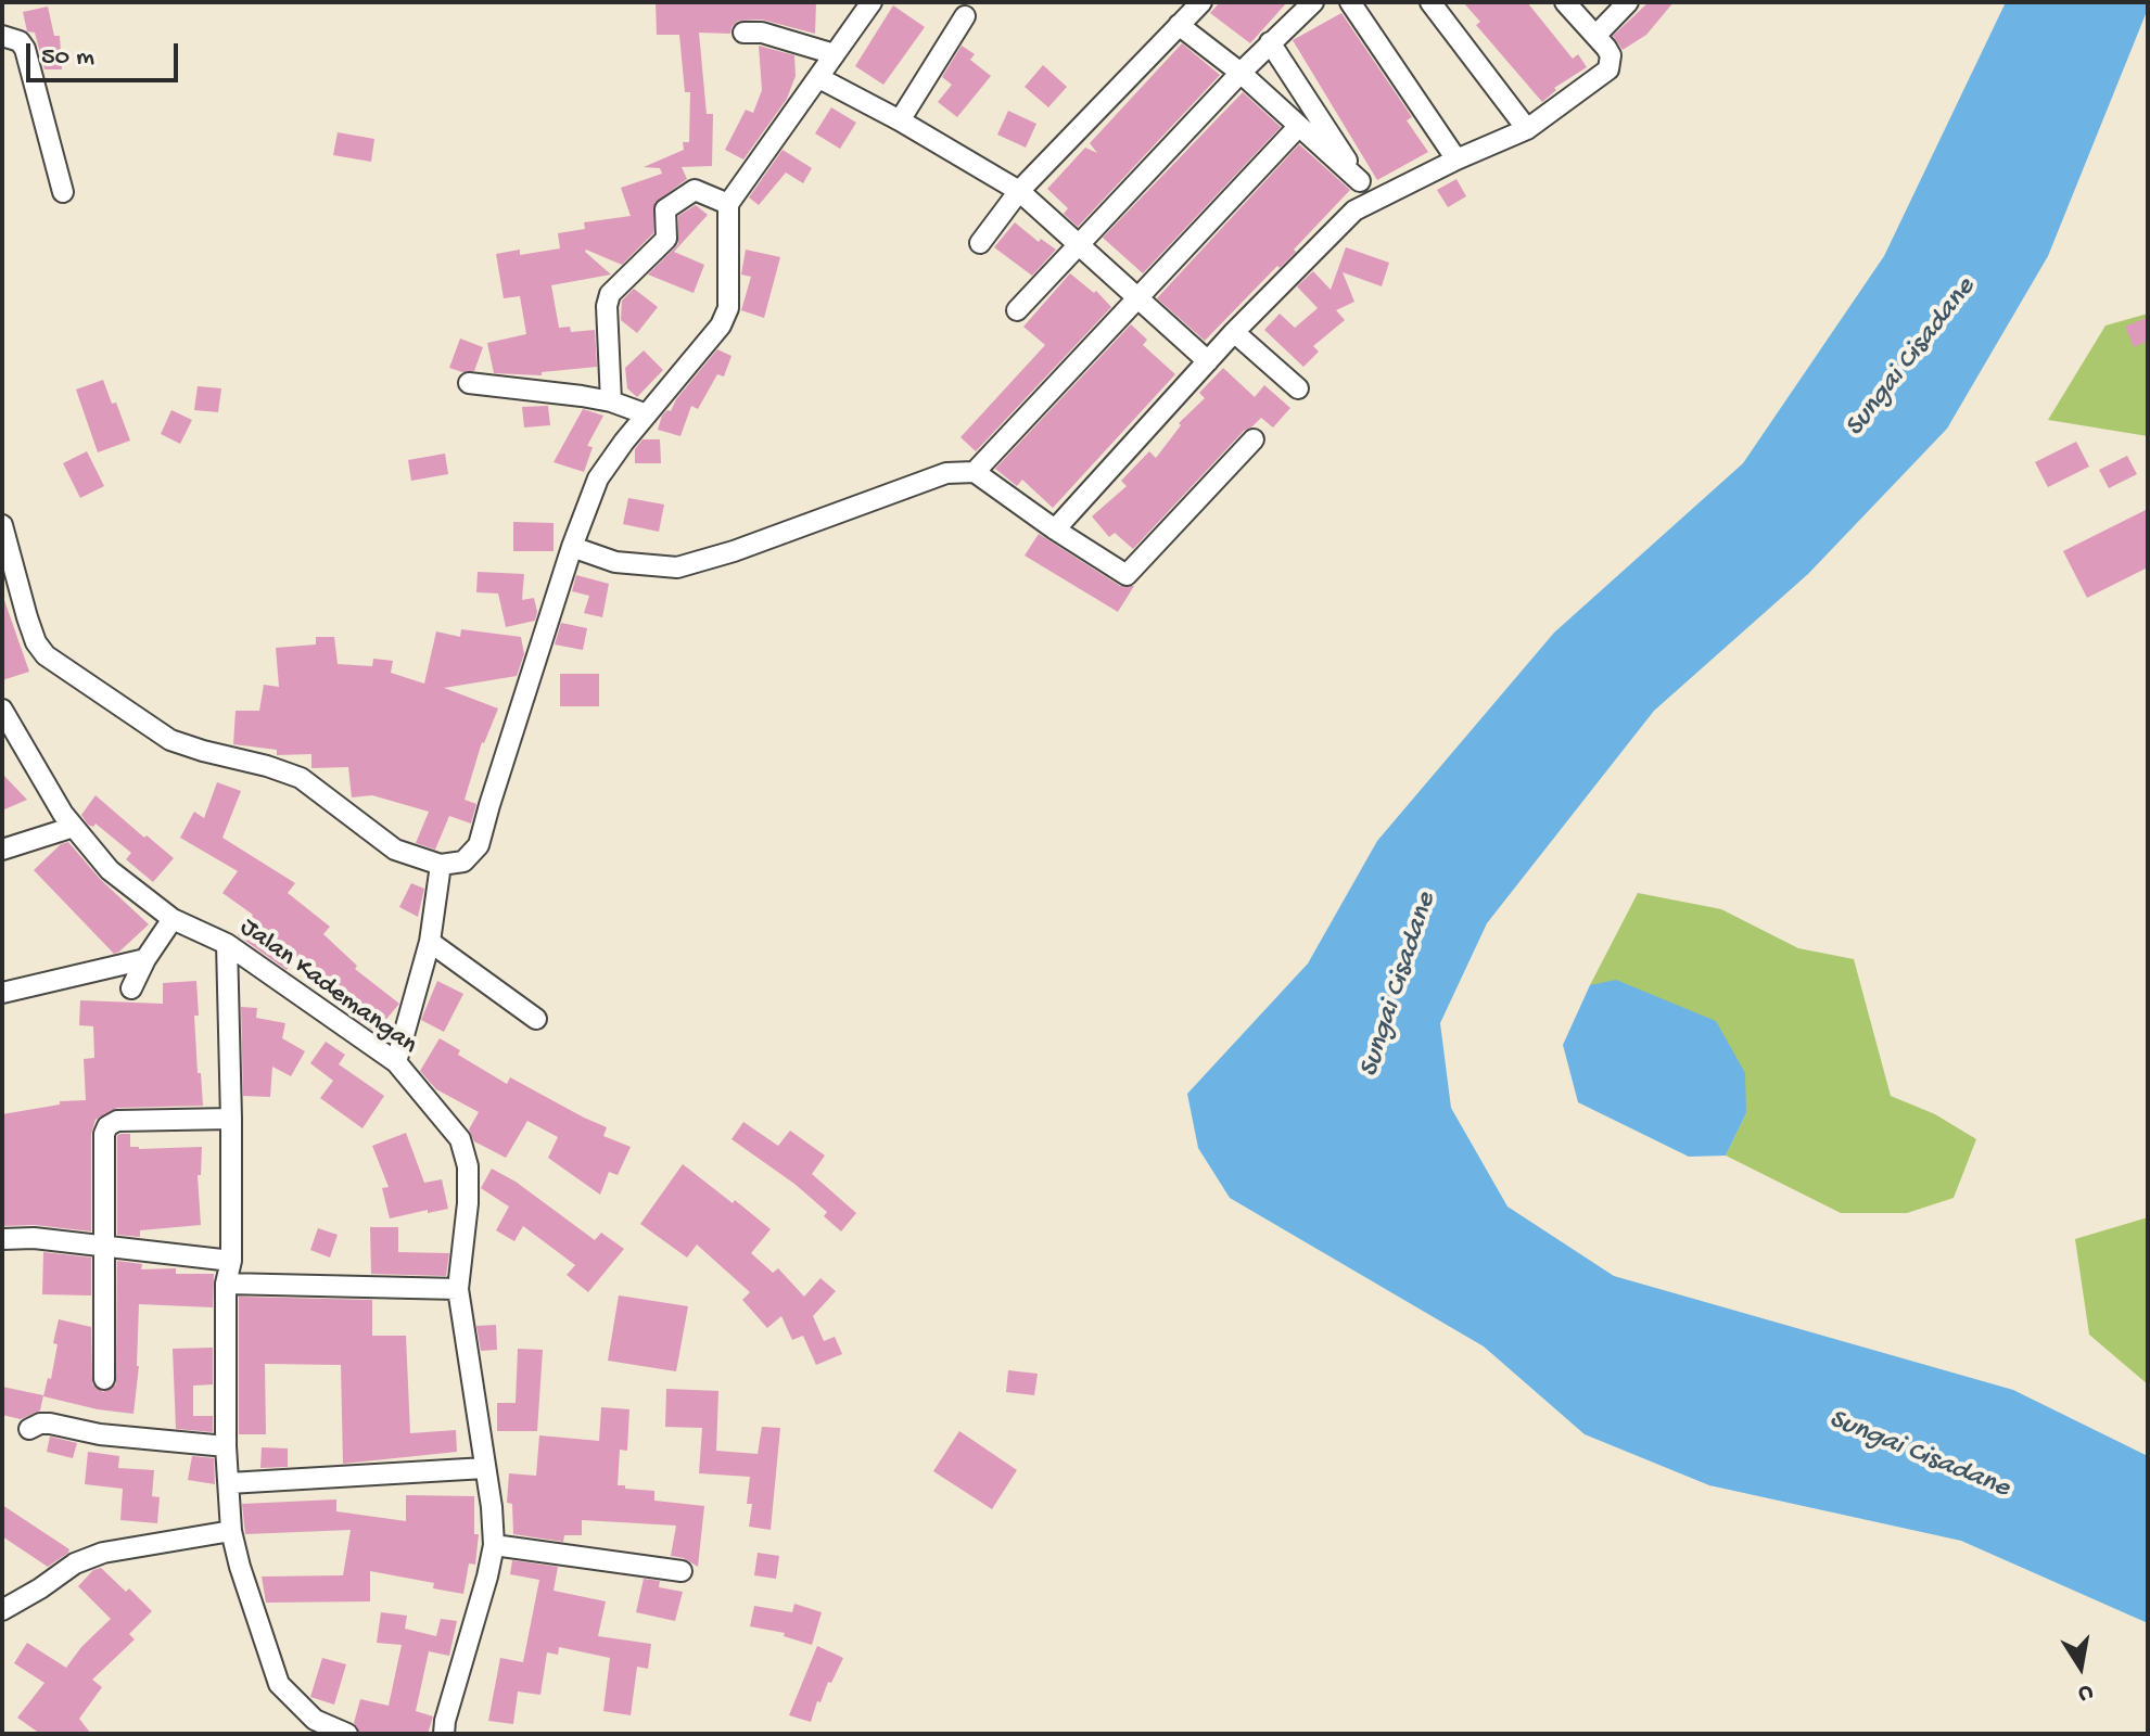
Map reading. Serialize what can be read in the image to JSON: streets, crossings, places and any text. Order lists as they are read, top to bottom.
{
  "streets": {
    "street": ["Jalan Kademangan"]
  },
  "water": ["Sungai Cisadane"],
  "scale_bar": "50 m",
  "north": "bottom"
}
